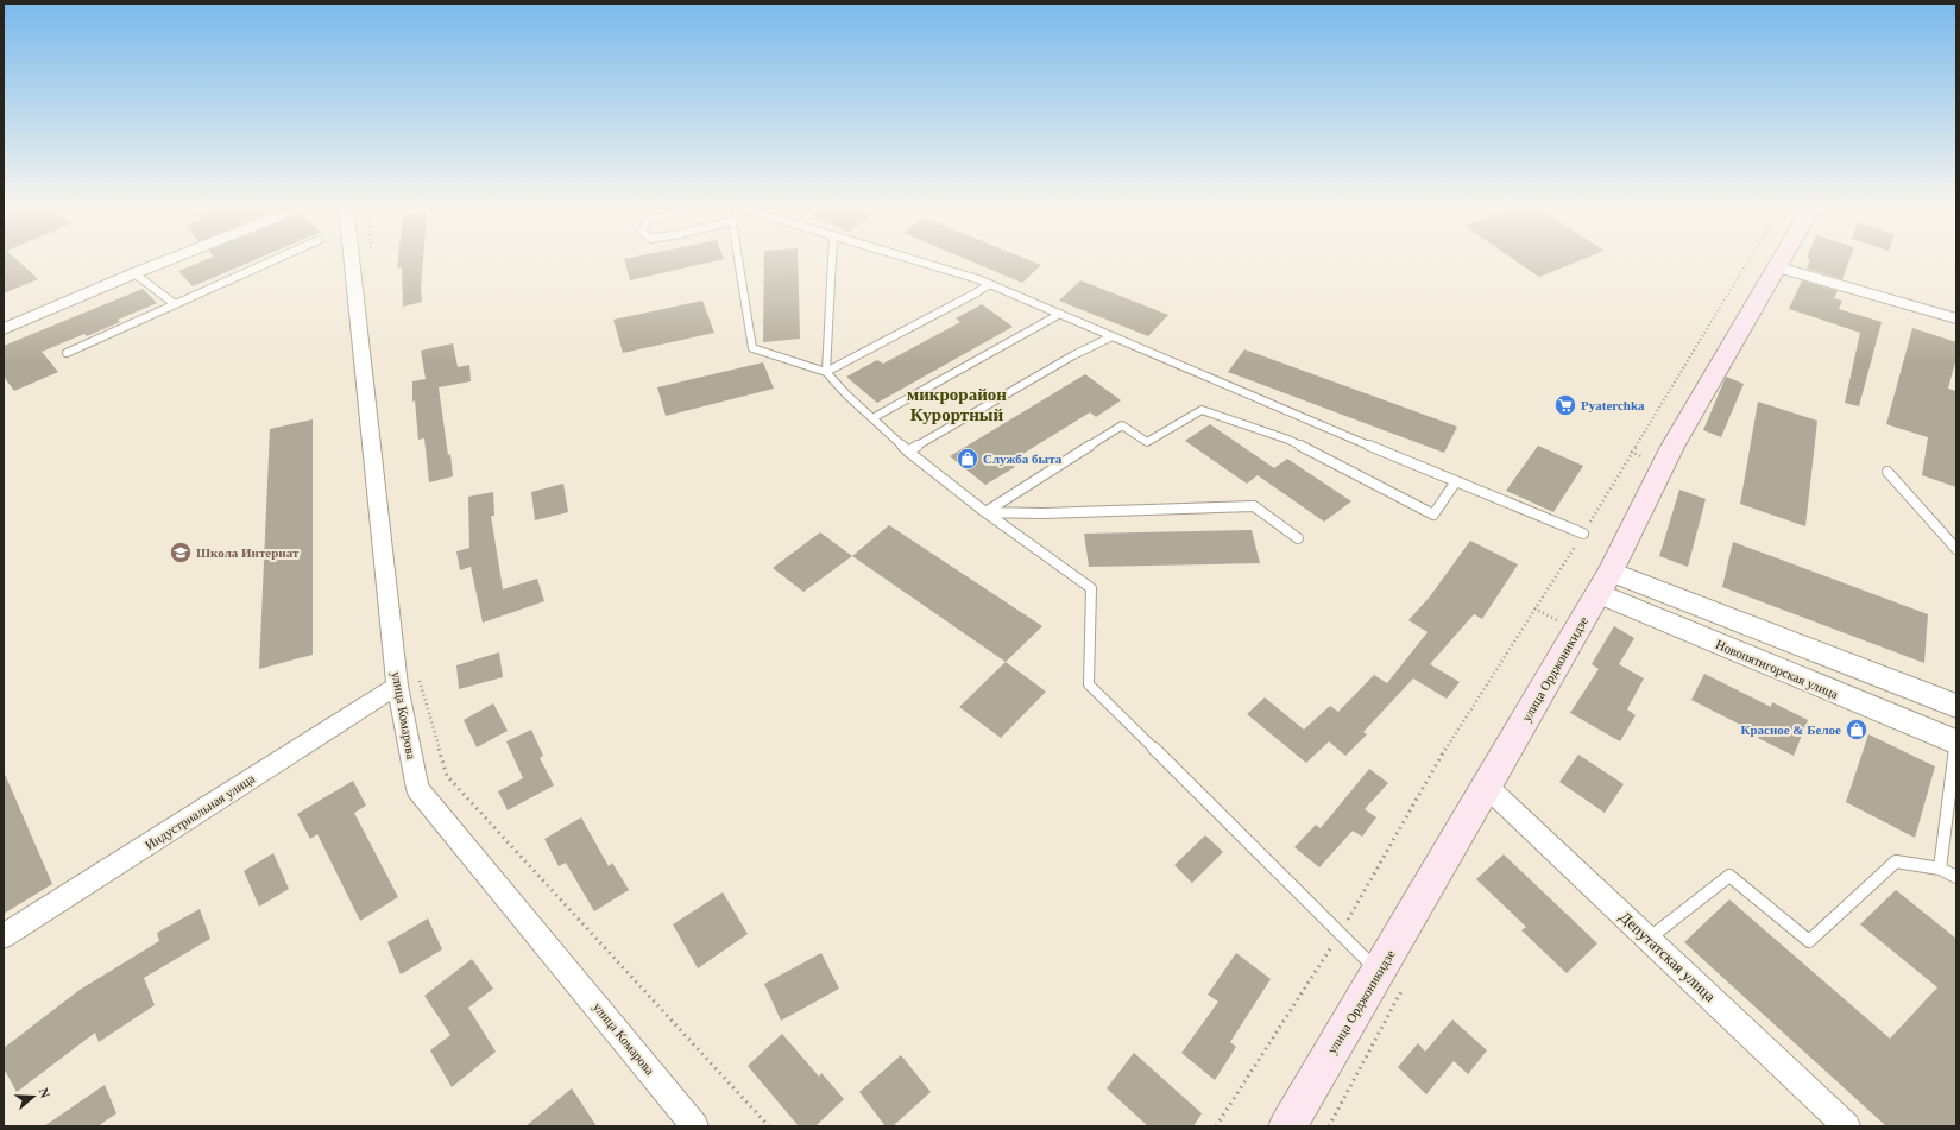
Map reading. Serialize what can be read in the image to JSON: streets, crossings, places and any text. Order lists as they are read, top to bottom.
{
  "streets": {
    "main road": ["улица Орджоникидзе"],
    "street": [
      "Новопятигорская улица",
      "улица Комарова",
      "Индустриальная улица",
      "Депутатская улица"
    ]
  },
  "crossings": [
    ["улица Орджоникидзе", "Новопятигорская улица"],
    ["улица Орджоникидзе", "Депутатская улица"],
    ["улица Комарова", "Индустриальная улица"]
  ],
  "districts": ["микрорайон Курортный"],
  "places": {
    "supermarket": ["Pyaterchka"],
    "shop": ["Служба быта", "Красное & Белое"],
    "school or university": ["Школа Интернат"]
  },
  "north": "right"
}
